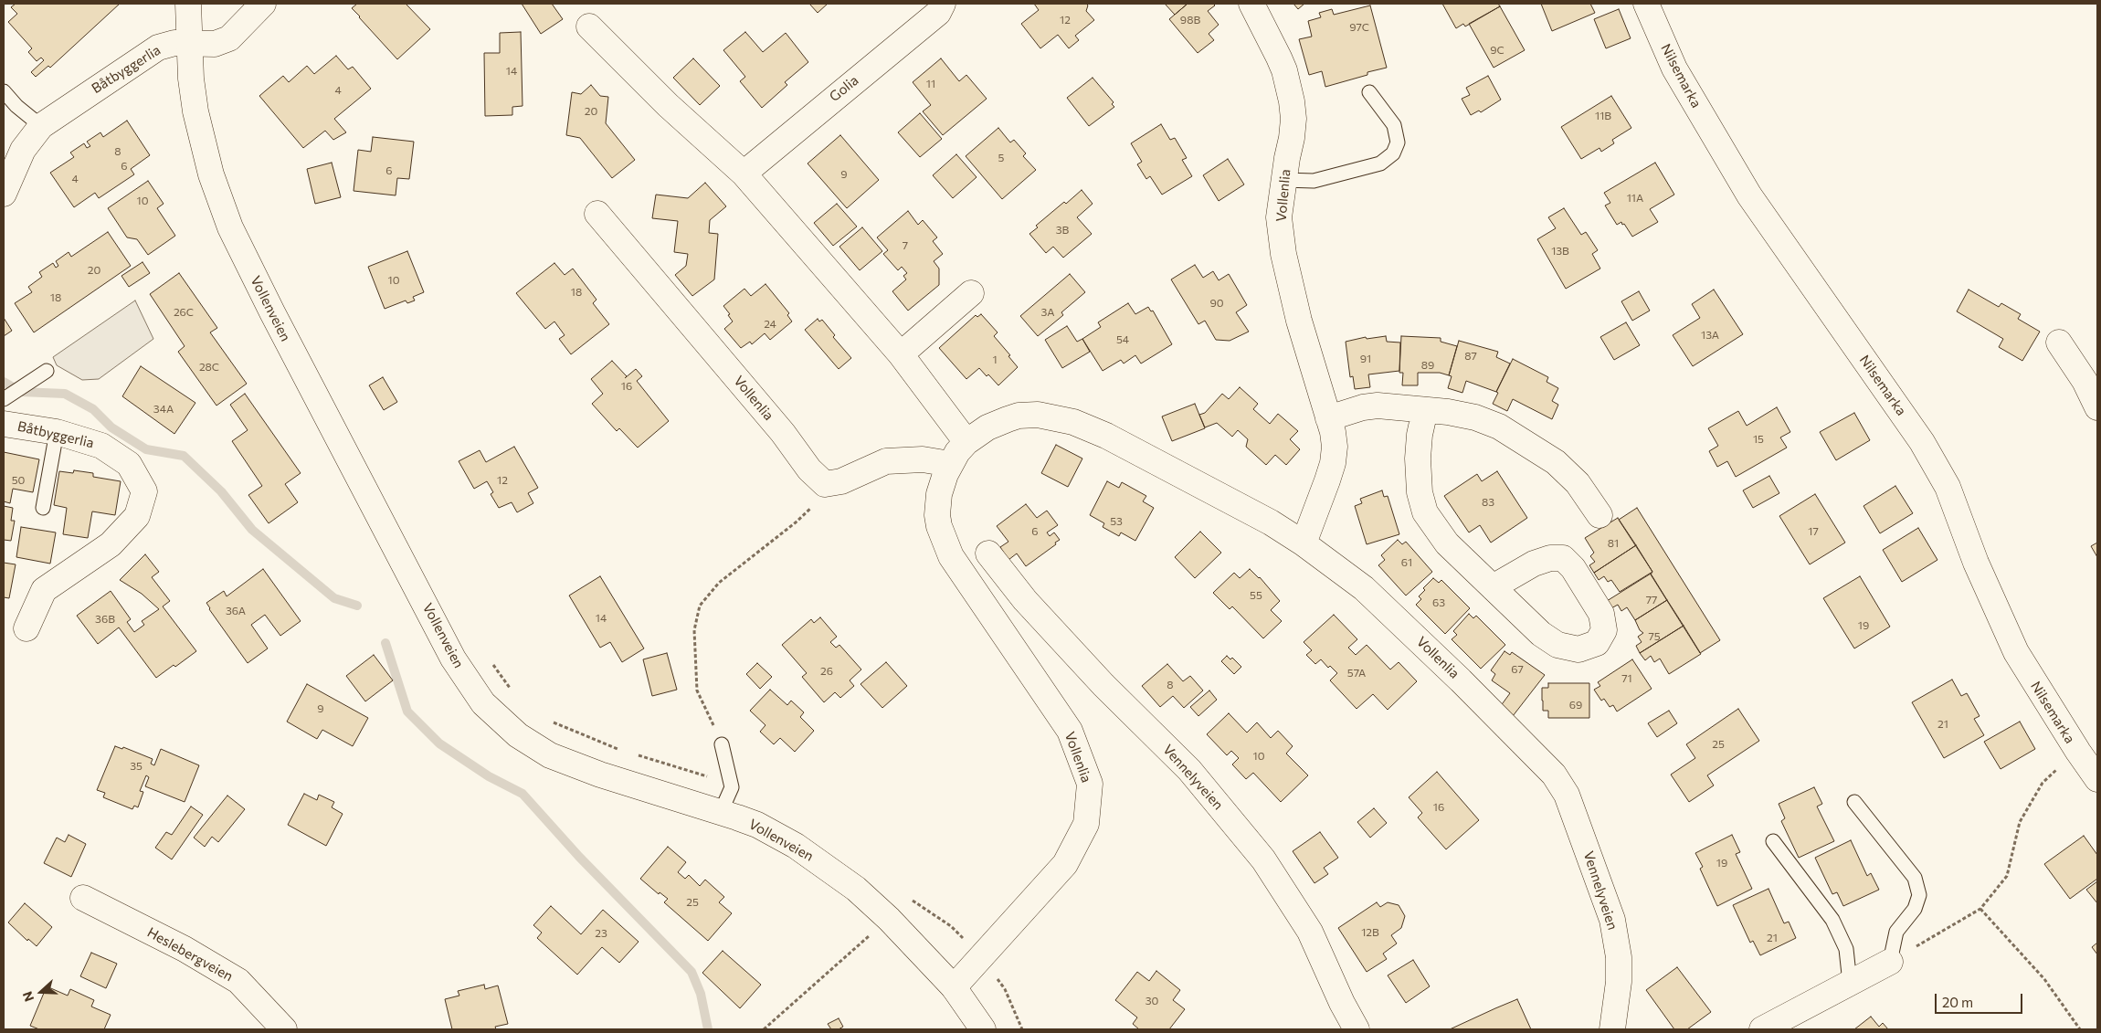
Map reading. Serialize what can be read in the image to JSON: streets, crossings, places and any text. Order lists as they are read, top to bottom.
{
  "streets": {
    "street": [
      "Båtbyggerlia",
      "Nilsemarka",
      "Golia",
      "Vollenlia",
      "Vollenveien",
      "Vennelyveien",
      "Heslebergveien"
    ]
  },
  "crossings": [
    ["Båtbyggerlia", "Vollenveien"],
    ["Vollenlia", "Vollenveien"],
    ["Vollenlia", "Vennelyveien"]
  ],
  "house_numbers": [
    "12",
    "98B",
    "97C",
    "9C",
    "14",
    "11",
    "4",
    "20",
    "11B",
    "8",
    "5",
    "6",
    "6",
    "9",
    "4",
    "11A",
    "10",
    "3B",
    "7",
    "13B",
    "20",
    "10",
    "18",
    "18",
    "90",
    "26C",
    "3A",
    "24",
    "13A",
    "54",
    "87",
    "91",
    "1",
    "89",
    "28C",
    "16",
    "34A",
    "15",
    "50",
    "12",
    "83",
    "53",
    "6",
    "17",
    "81",
    "61",
    "55",
    "77",
    "63",
    "36A",
    "14",
    "36B",
    "19",
    "75",
    "67",
    "26",
    "57A",
    "71",
    "8",
    "69",
    "9",
    "21",
    "25",
    "10",
    "35",
    "16",
    "19",
    "25",
    "12B",
    "23",
    "21",
    "30"
  ],
  "scale_bar": "20 m",
  "north": "left"
}
